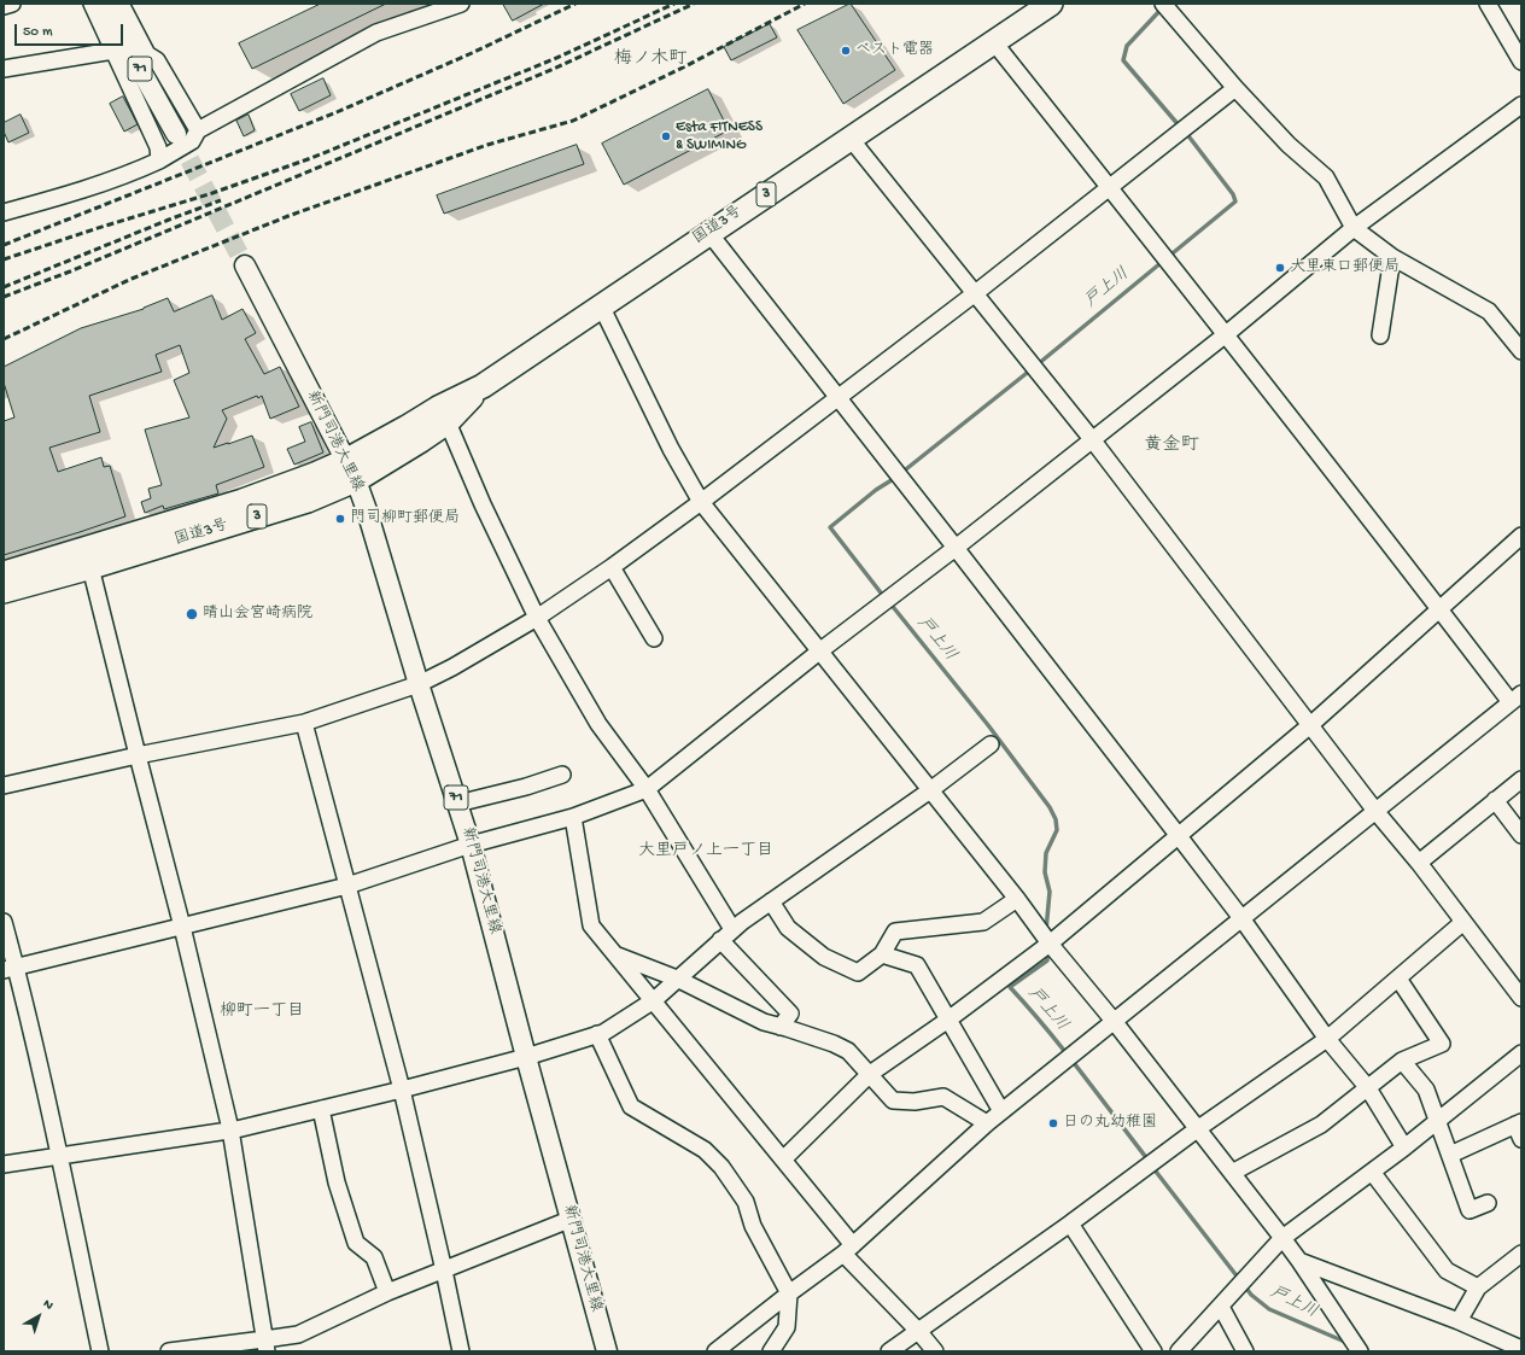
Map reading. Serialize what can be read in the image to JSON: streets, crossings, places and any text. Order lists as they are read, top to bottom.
{
  "streets": {
    "highway": ["3", "国道3号"],
    "main road": ["71", "新門司港大里線"]
  },
  "crossings": [
    ["国道3号", "新門司港大里線"]
  ],
  "districts": [
    "梅ノ木町",
    "黄金町",
    "大里戸ノ上一丁目",
    "柳町一丁目"
  ],
  "water": ["戸上川"],
  "places": [
    "ベスト電器",
    "Esta FITNESS & SWIMING",
    "大里東口郵便局",
    "門司柳町郵便局",
    "晴山会宮崎病院",
    "日の丸幼稚園"
  ],
  "scale_bar": "50 m",
  "north": "top right"
}
